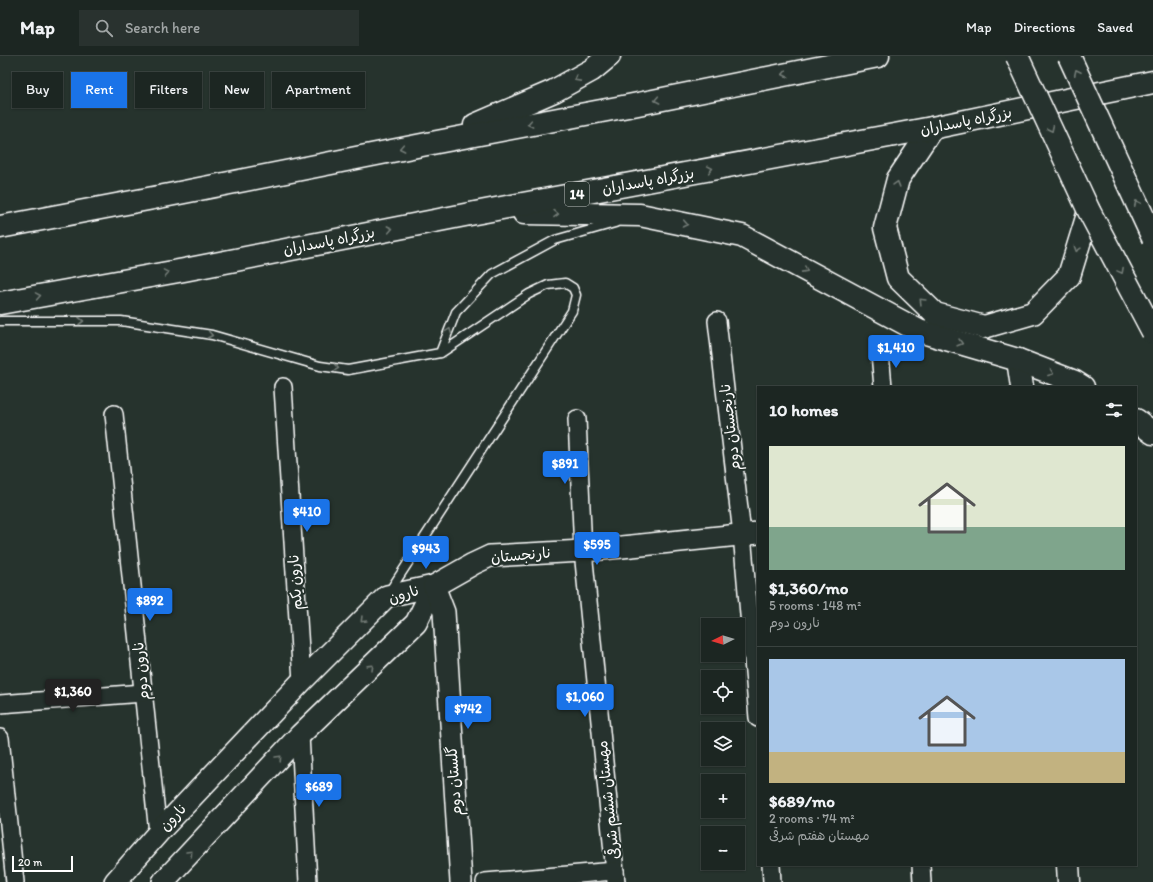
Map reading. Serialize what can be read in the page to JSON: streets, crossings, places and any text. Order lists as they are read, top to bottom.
{
  "streets": {
    "main road": ["بزرگراه پاسداران", "14"],
    "street": [
      "نارنجستان دوم",
      "نارنجستان",
      "نارون یکم",
      "نارون",
      "نارون دوم",
      "گلستان دوم",
      "مهستان ششم شرقی"
    ]
  },
  "crossings": [
    ["نارنجستان دوم", "نارنجستان"],
    ["نارنجستان", "نارون"],
    ["نارنجستان", "گلستان دوم"],
    ["نارنجستان", "مهستان ششم شرقی"],
    ["نارون یکم", "نارون"],
    ["نارون", "نارون دوم"],
    ["نارون", "گلستان دوم"]
  ],
  "scale_bar": "20 m",
  "north": "left",
  "page": {
    "header": "Map",
    "search": "Search here",
    "nav": ["Map", "Directions", "Saved"],
    "chip": [
      "Buy",
      "Rent",
      "Filters",
      "New",
      "Apartment"
    ],
    "price": [
      "$1,410",
      "$891",
      "$410",
      "$595",
      "$943",
      "$892",
      "$1,360",
      "$1,060",
      "$742",
      "$689"
    ],
    "heading": "10 homes",
    "list": [
      {
        "name": "$1,360/mo",
        "note": "5 rooms · 148 m² · نارون دوم"
      },
      {
        "name": "$689/mo",
        "note": "2 rooms · 74 m² · مهستان هفتم شرقی"
      }
    ],
    "map_buttons": ["+", "−"],
    "scale": "20 m"
  }
}
